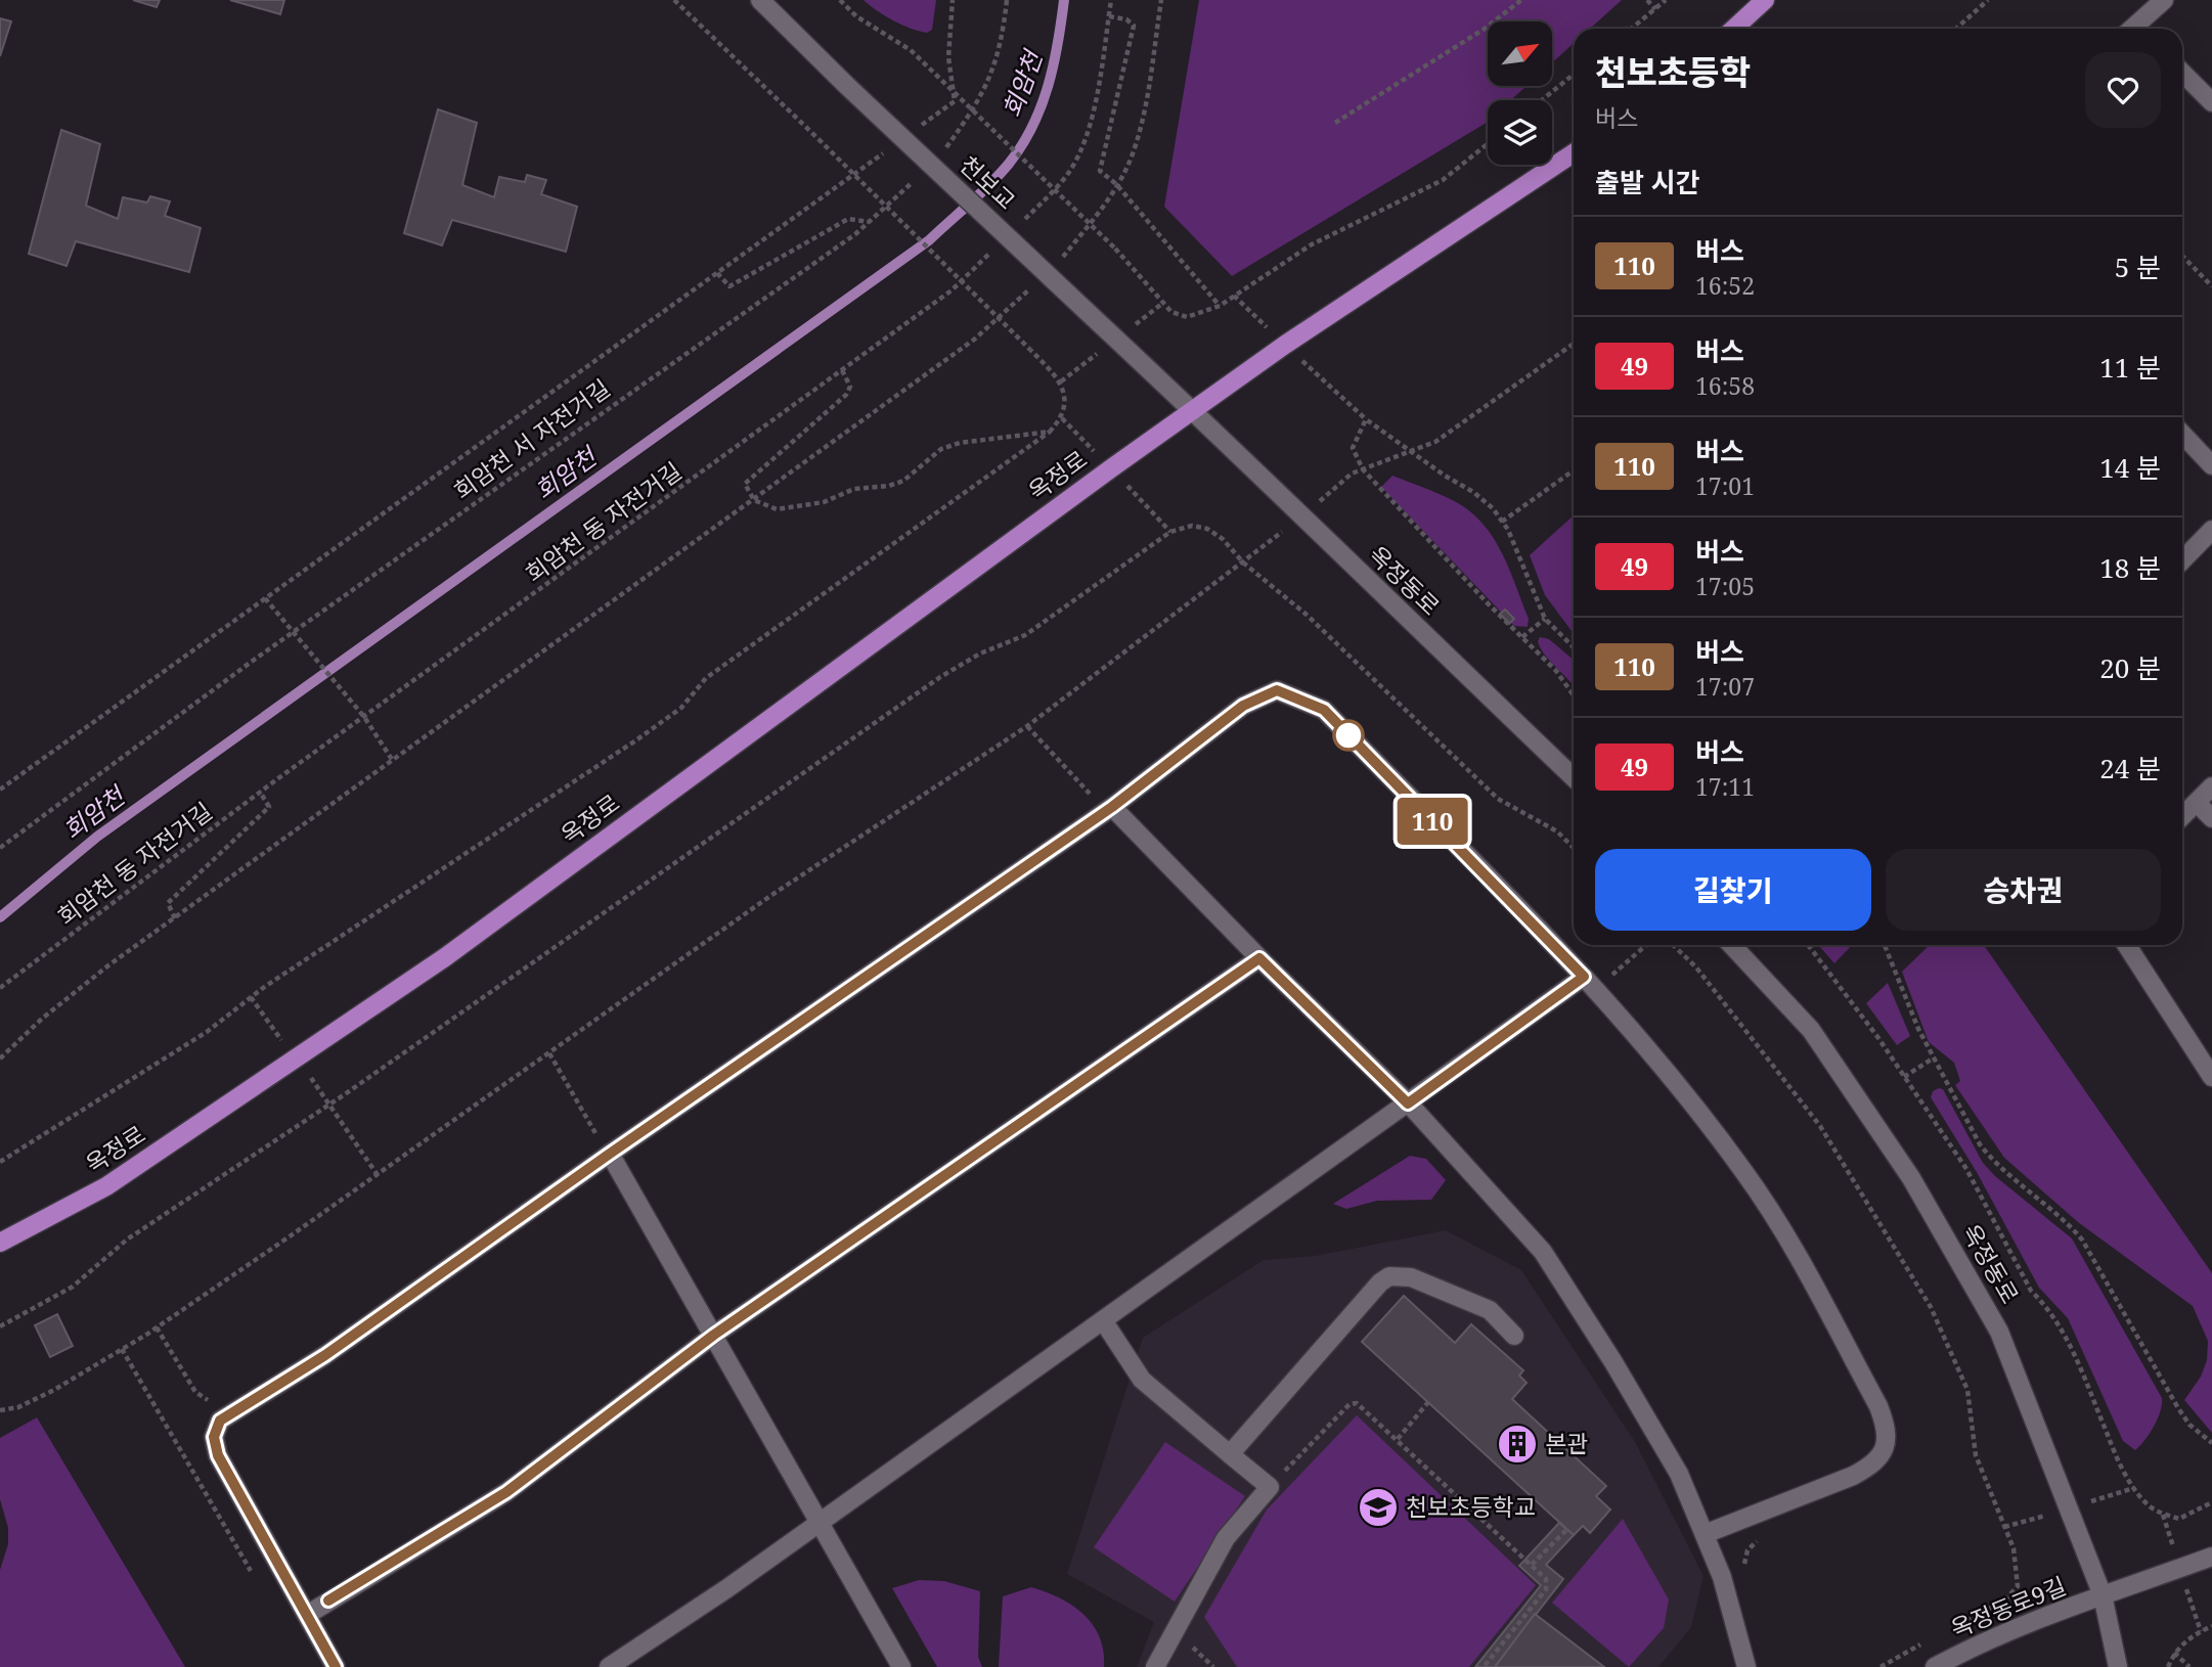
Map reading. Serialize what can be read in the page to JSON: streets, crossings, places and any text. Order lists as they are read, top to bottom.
{
  "streets": {
    "main road": ["옥정로"],
    "street": ["천보교", "옥정동로", "옥정동로9길"],
    "path": ["회암천 서 자전거길", "회암천 동 자전거길"]
  },
  "crossings": [
    ["천보교", "옥정로"],
    ["천보교", "옥정동로"],
    ["옥정로", "옥정동로"],
    ["옥정동로", "옥정동로9길"]
  ],
  "water": ["회암천"],
  "places": {
    "building": ["본관"],
    "school or university": ["천보초등학교"]
  },
  "lines": ["bus line 110"],
  "north": "top right",
  "page": {
    "on_map": "110",
    "heading": [
      ["천보초등학", "버스"],
      "출발 시간"
    ],
    "list": [
      {
        "mark": "110",
        "name": "버스",
        "note": "16:52",
        "value": "5 분"
      },
      {
        "mark": "49",
        "name": "버스",
        "note": "16:58",
        "value": "11 분"
      },
      {
        "mark": "110",
        "name": "버스",
        "note": "17:01",
        "value": "14 분"
      },
      {
        "mark": "49",
        "name": "버스",
        "note": "17:05",
        "value": "18 분"
      },
      {
        "mark": "110",
        "name": "버스",
        "note": "17:07",
        "value": "20 분"
      },
      {
        "mark": "49",
        "name": "버스",
        "note": "17:11",
        "value": "24 분"
      }
    ],
    "buttons": ["길찾기", "승차권"]
  }
}
